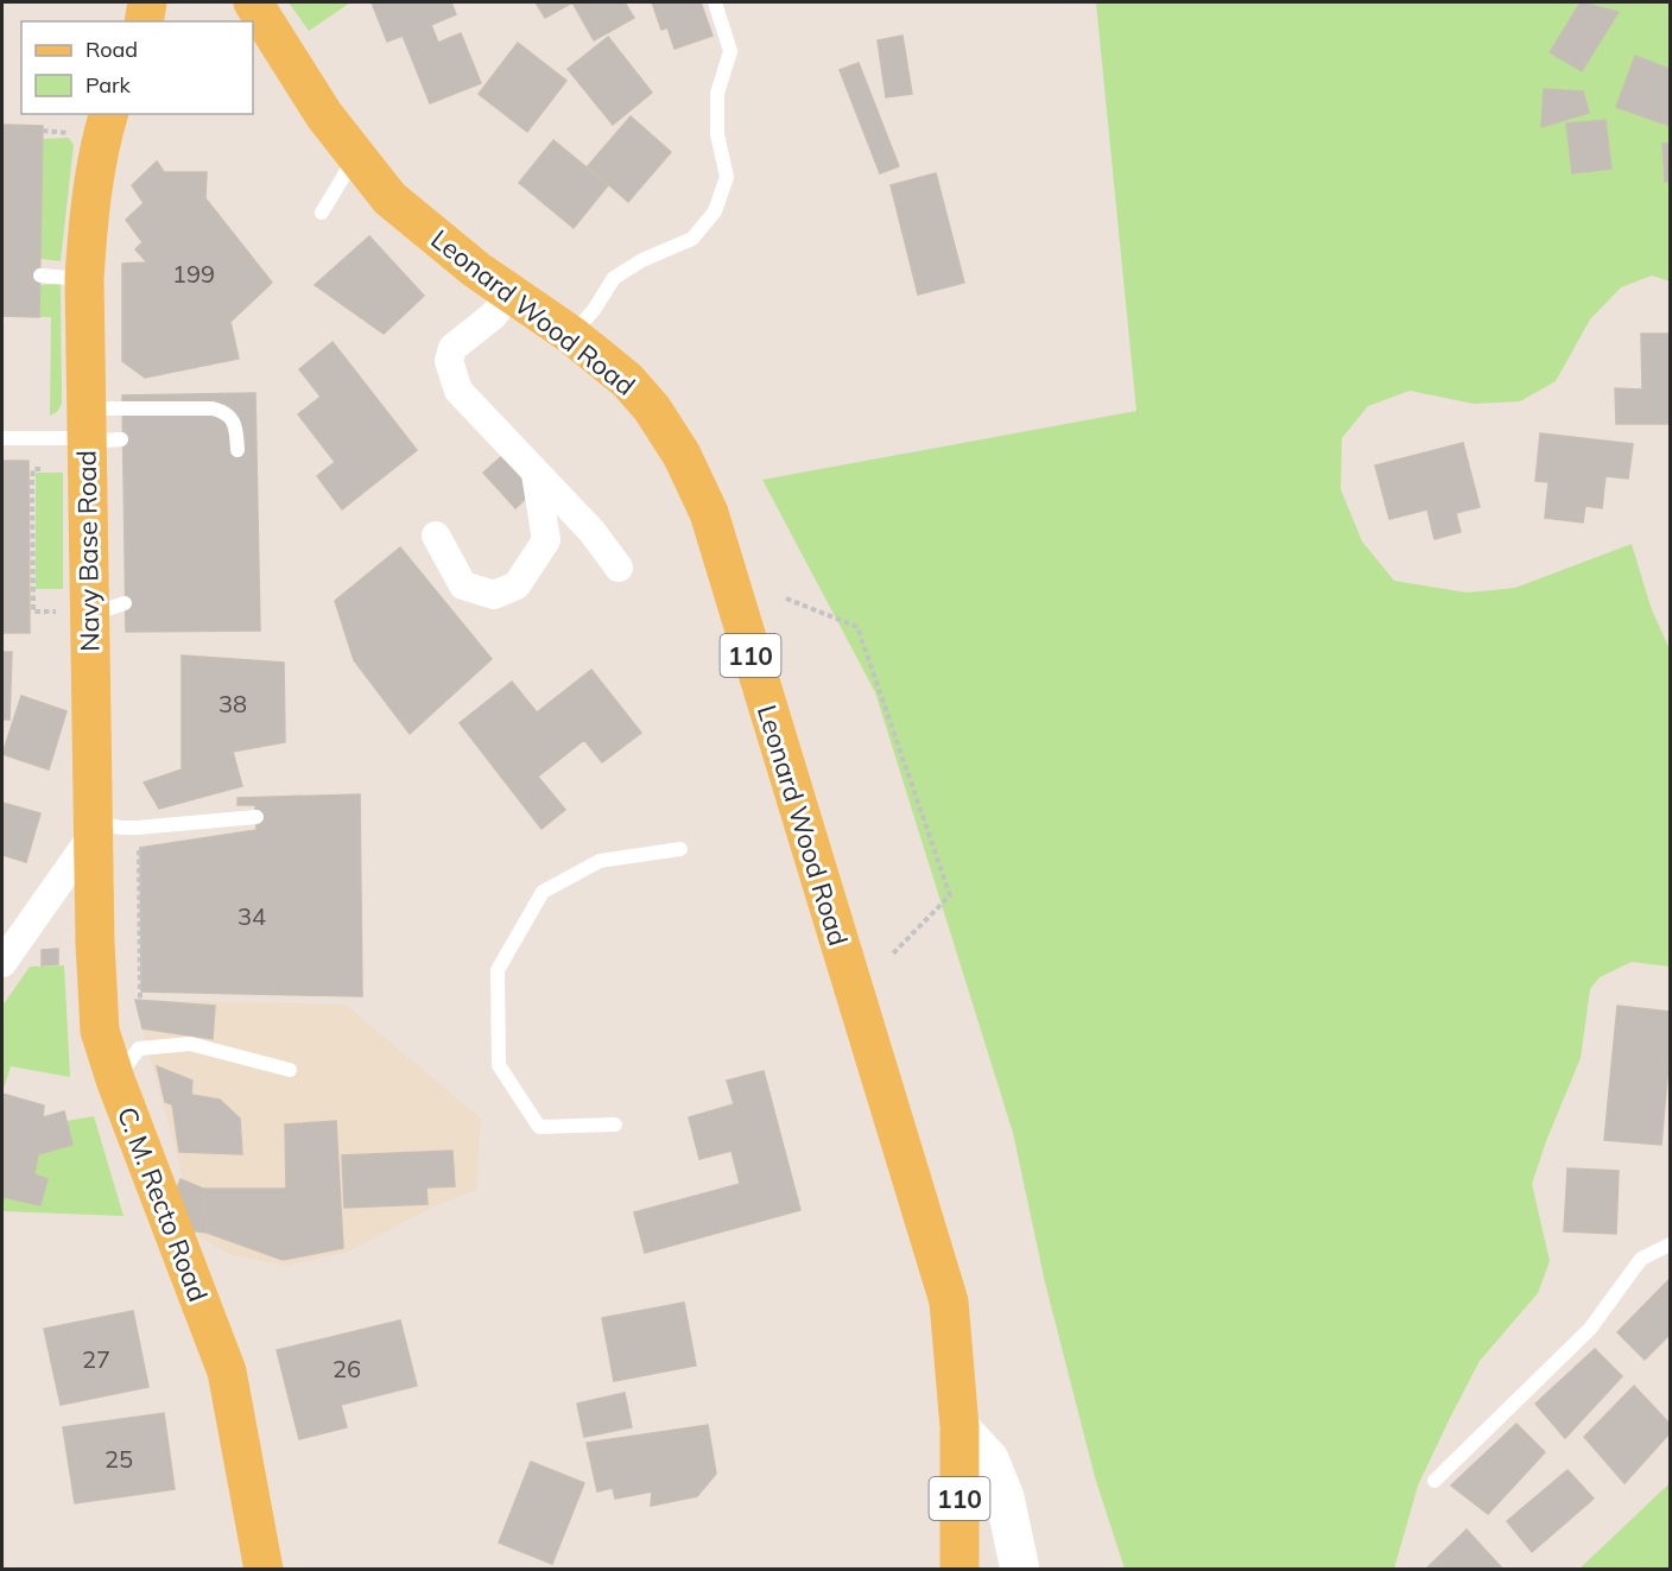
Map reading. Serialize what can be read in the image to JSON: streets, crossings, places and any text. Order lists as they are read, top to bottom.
{
  "streets": {
    "main road": [
      "Leonard Wood Road",
      "Navy Base Road",
      "110",
      "C. M. Recto Road"
    ]
  },
  "crossings": [
    ["Navy Base Road", "C. M. Recto Road"]
  ],
  "house_numbers": [
    "199",
    "38",
    "34",
    "27",
    "26",
    "25"
  ],
  "legend": ["Road", "Park"]
}
